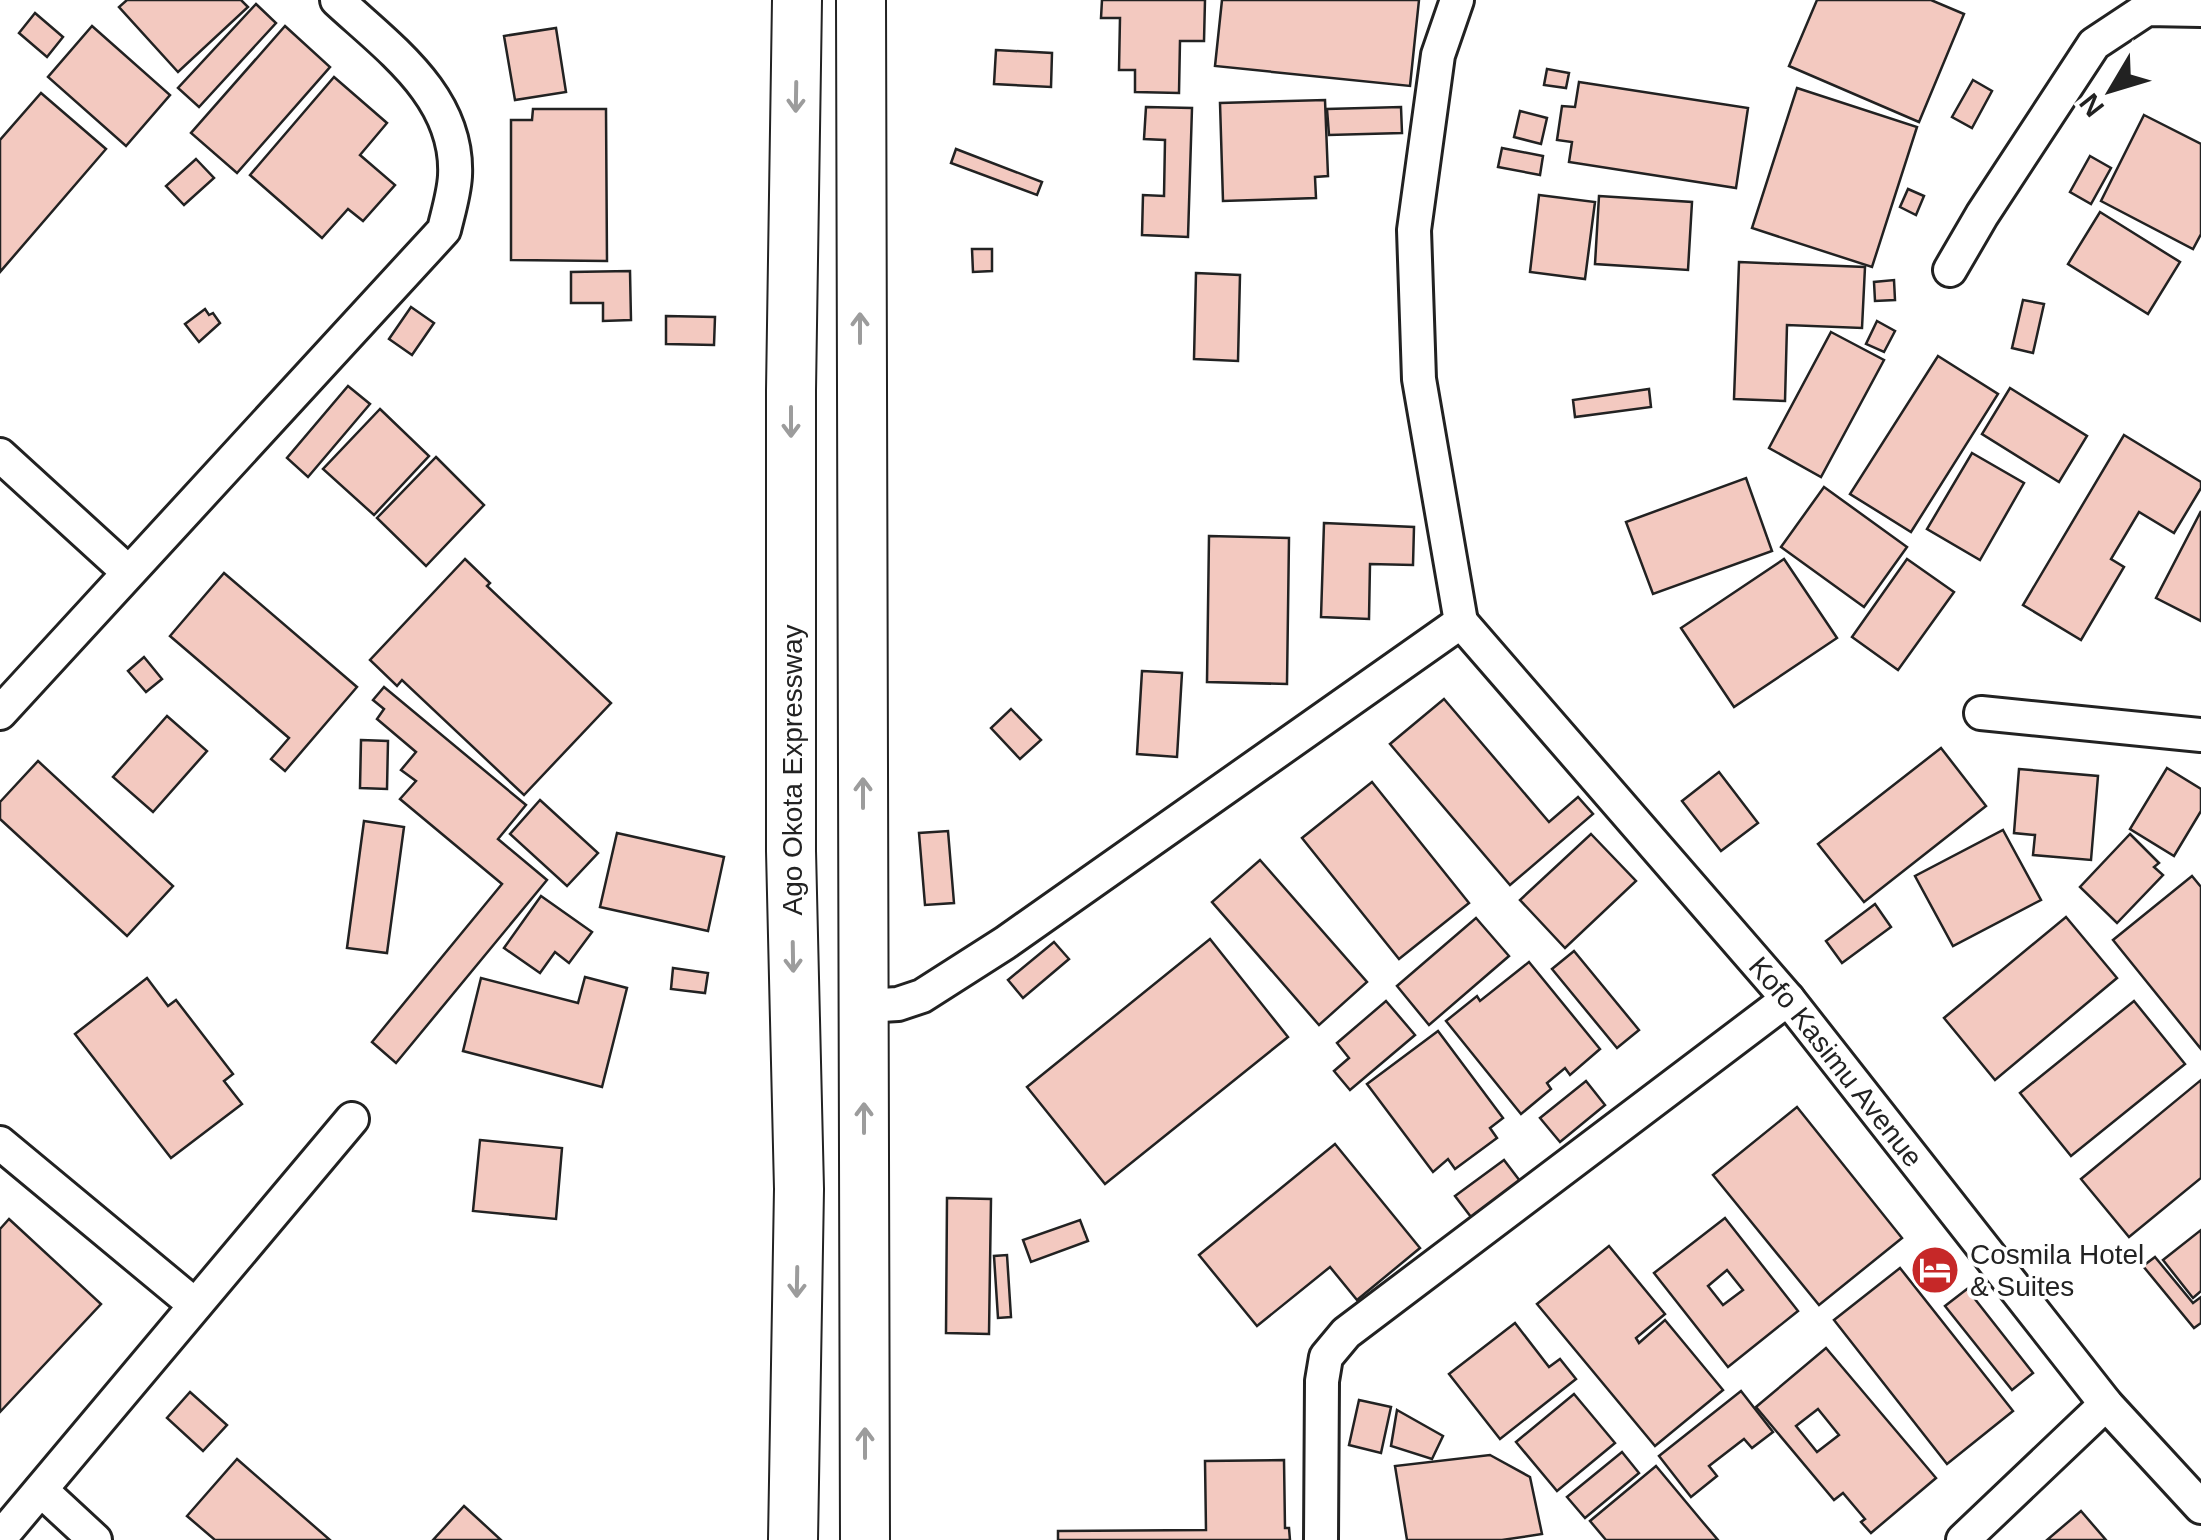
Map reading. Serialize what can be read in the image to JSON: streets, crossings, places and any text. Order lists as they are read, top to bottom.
{
  "streets": {
    "main road": ["Ago Okota Expressway"],
    "street": ["Kofo Kasimu Avenue"]
  },
  "places": {
    "hotel": ["Cosmila Hotel & Suites"]
  },
  "north": "bottom left"
}
